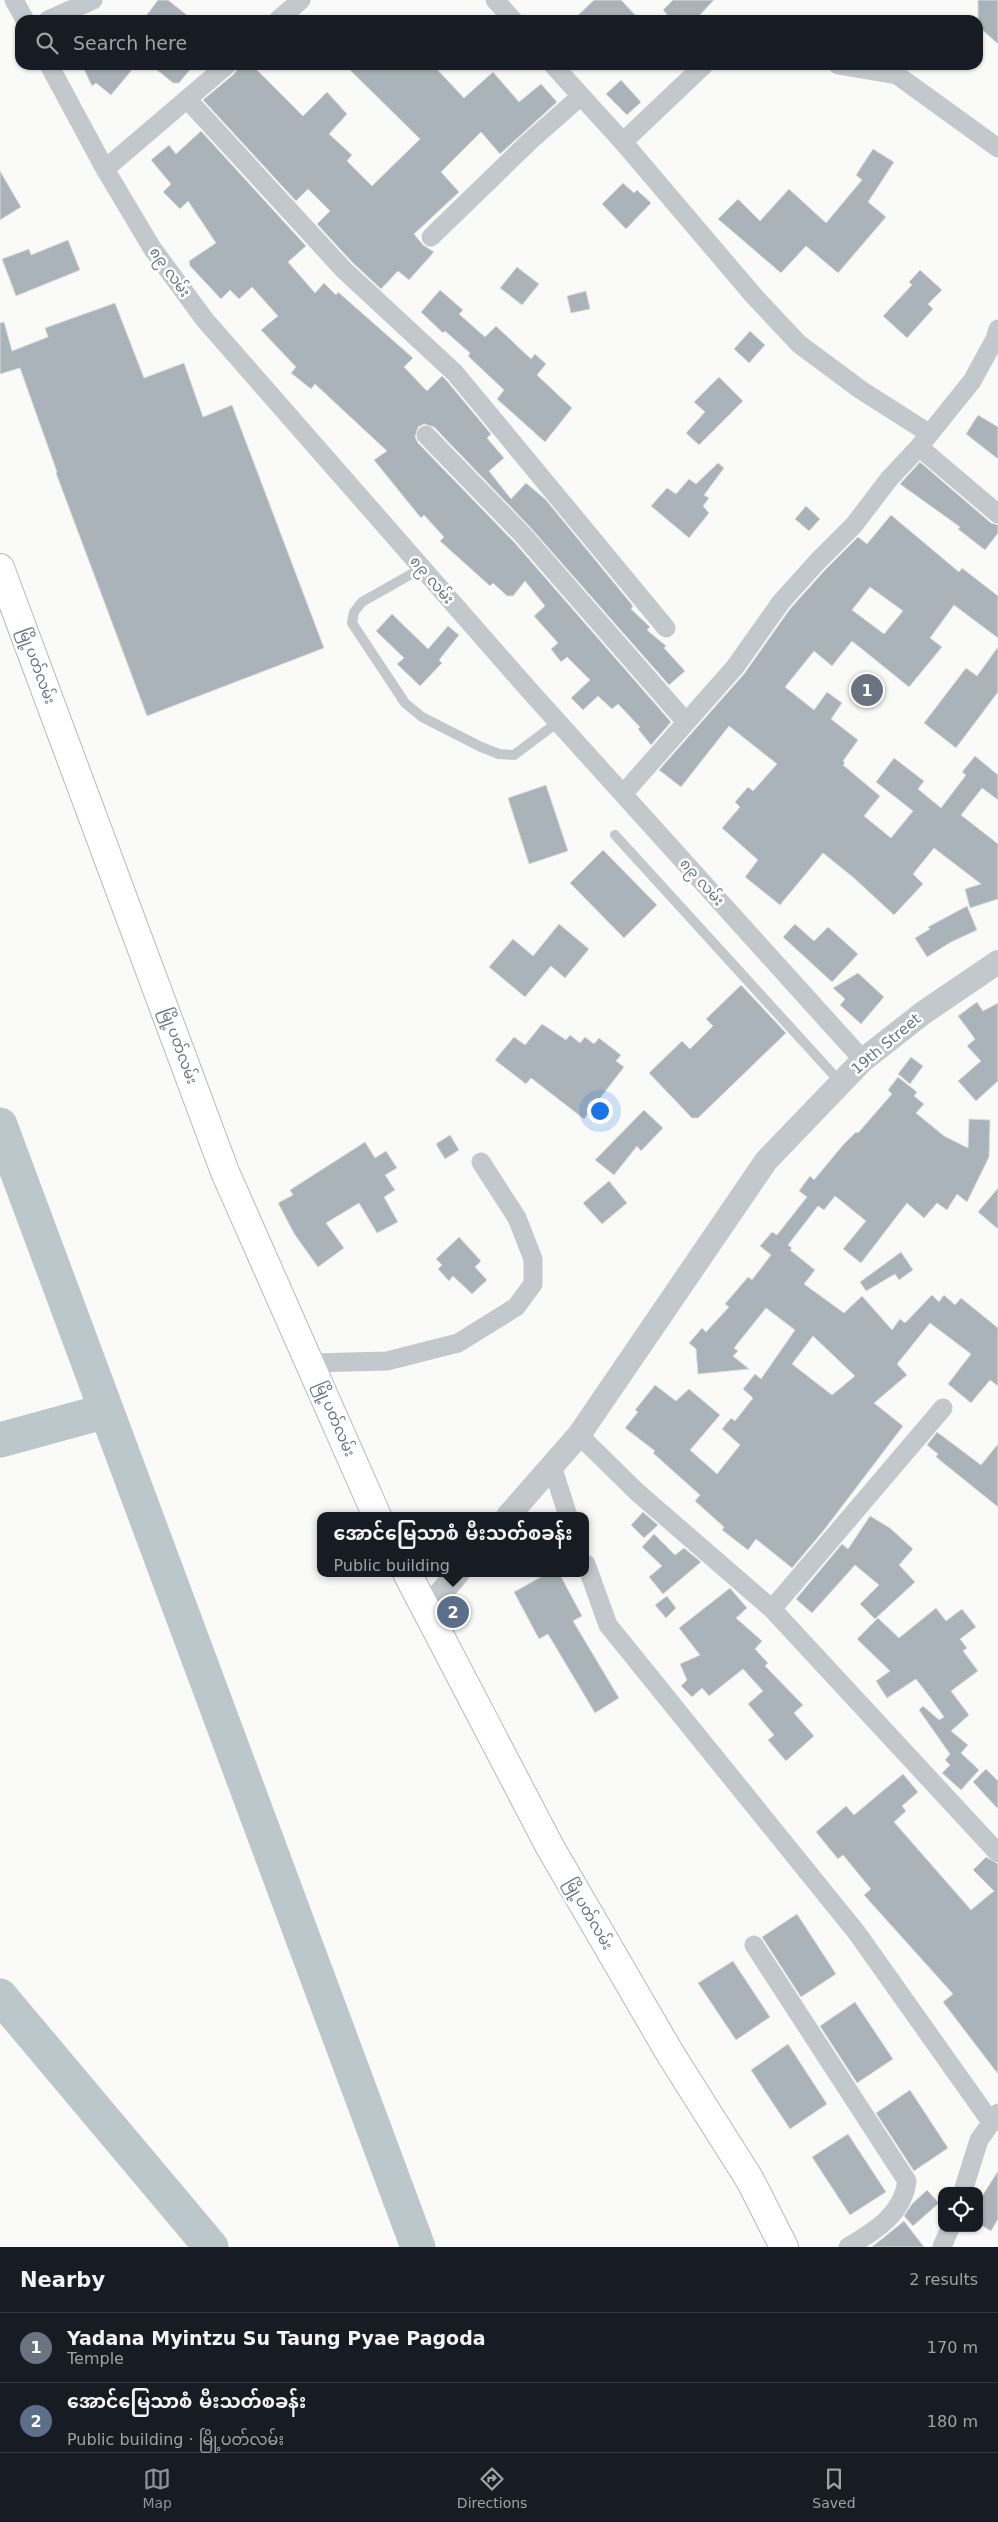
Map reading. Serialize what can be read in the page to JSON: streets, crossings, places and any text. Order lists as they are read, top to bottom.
{
  "streets": {
    "main road": ["မြို့ပတ်လမ်း"],
    "street": ["၈၉ လမ်း", "19th Street"]
  },
  "crossings": [
    ["၈၉ လမ်း", "19th Street"]
  ],
  "page": {
    "search": "Search here",
    "pins": ["1", "2"],
    "popup": ["အောင်မြေသာစံ မီးသတ်စခန်း", "Public building"],
    "heading": ["Nearby", "2 results"],
    "list": [
      {
        "mark": "1",
        "name": "Yadana Myintzu Su Taung Pyae Pagoda",
        "note": "Temple",
        "value": "170 m"
      },
      {
        "mark": "2",
        "name": "အောင်မြေသာစံ မီးသတ်စခန်း",
        "note": "Public building · မြို့ပတ်လမ်း",
        "value": "180 m"
      }
    ],
    "nav": ["Map", "Directions", "Saved"]
  }
}
